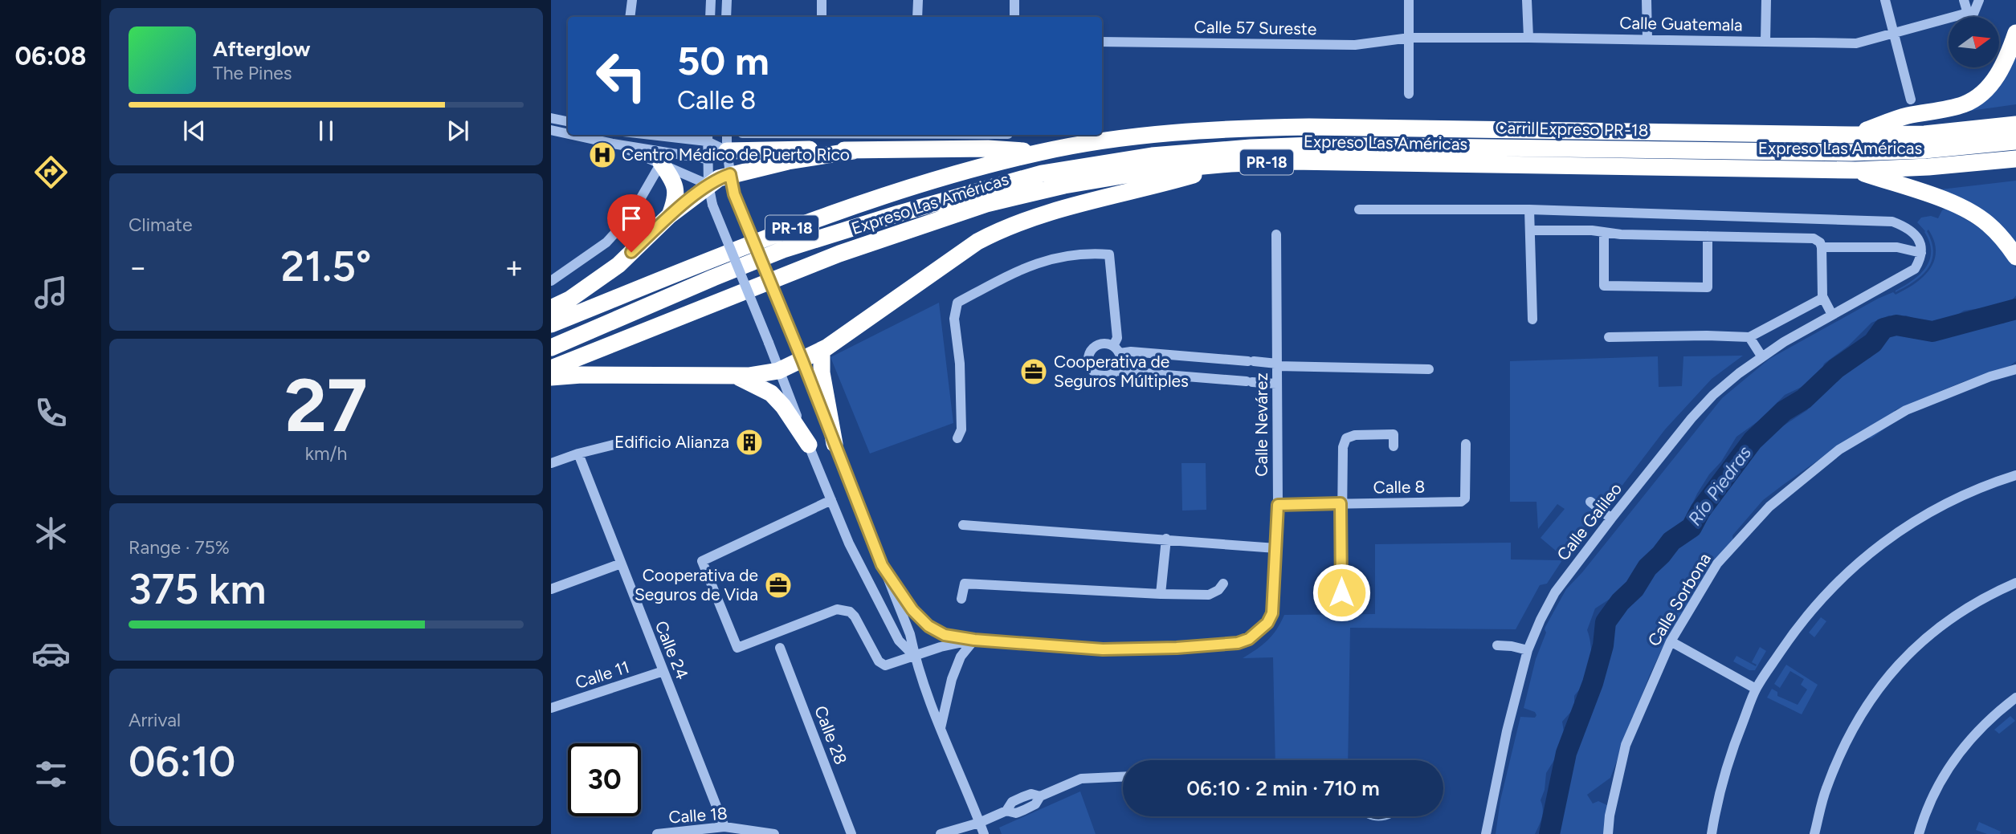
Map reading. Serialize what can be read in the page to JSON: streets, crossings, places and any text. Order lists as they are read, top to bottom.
{
  "streets": {
    "highway": ["Carril Expreso PR-18", "Expreso Las Américas", "PR-18"],
    "street": [
      "Calle Guatemala",
      "Calle 57 Sureste",
      "Calle Nevárez",
      "Calle 8",
      "Calle Galileo",
      "Calle Sorbona",
      "Calle 24",
      "Calle 11",
      "Calle 28",
      "Calle 18"
    ]
  },
  "crossings": [
    ["Calle Guatemala", "Calle 57 Sureste"],
    ["Calle Nevárez", "Calle 8"],
    ["Calle 24", "Calle 11"],
    ["Calle 24", "Calle 18"]
  ],
  "water": ["Río Piedras"],
  "places": {
    "hospital": ["Centro Médico de Puerto Rico"],
    "office": ["Cooperativa de Seguros Múltiples", "Cooperativa de Seguros de Vida"],
    "building": ["Edificio Alianza"]
  },
  "north": "right",
  "page": {
    "tabs": "06:08",
    "turn": ["50 m", "Calle 8"],
    "song": ["Afterglow", "The Pines"],
    "tile": [
      "Climate",
      ["27", "km/h"],
      ["Range · 75%", "375 km"],
      ["Arrival", "06:10"]
    ],
    "heat": ["−", "21.5°", "+"],
    "limit": "30",
    "trip": "06:10 · 2 min · 710 m"
  }
}
